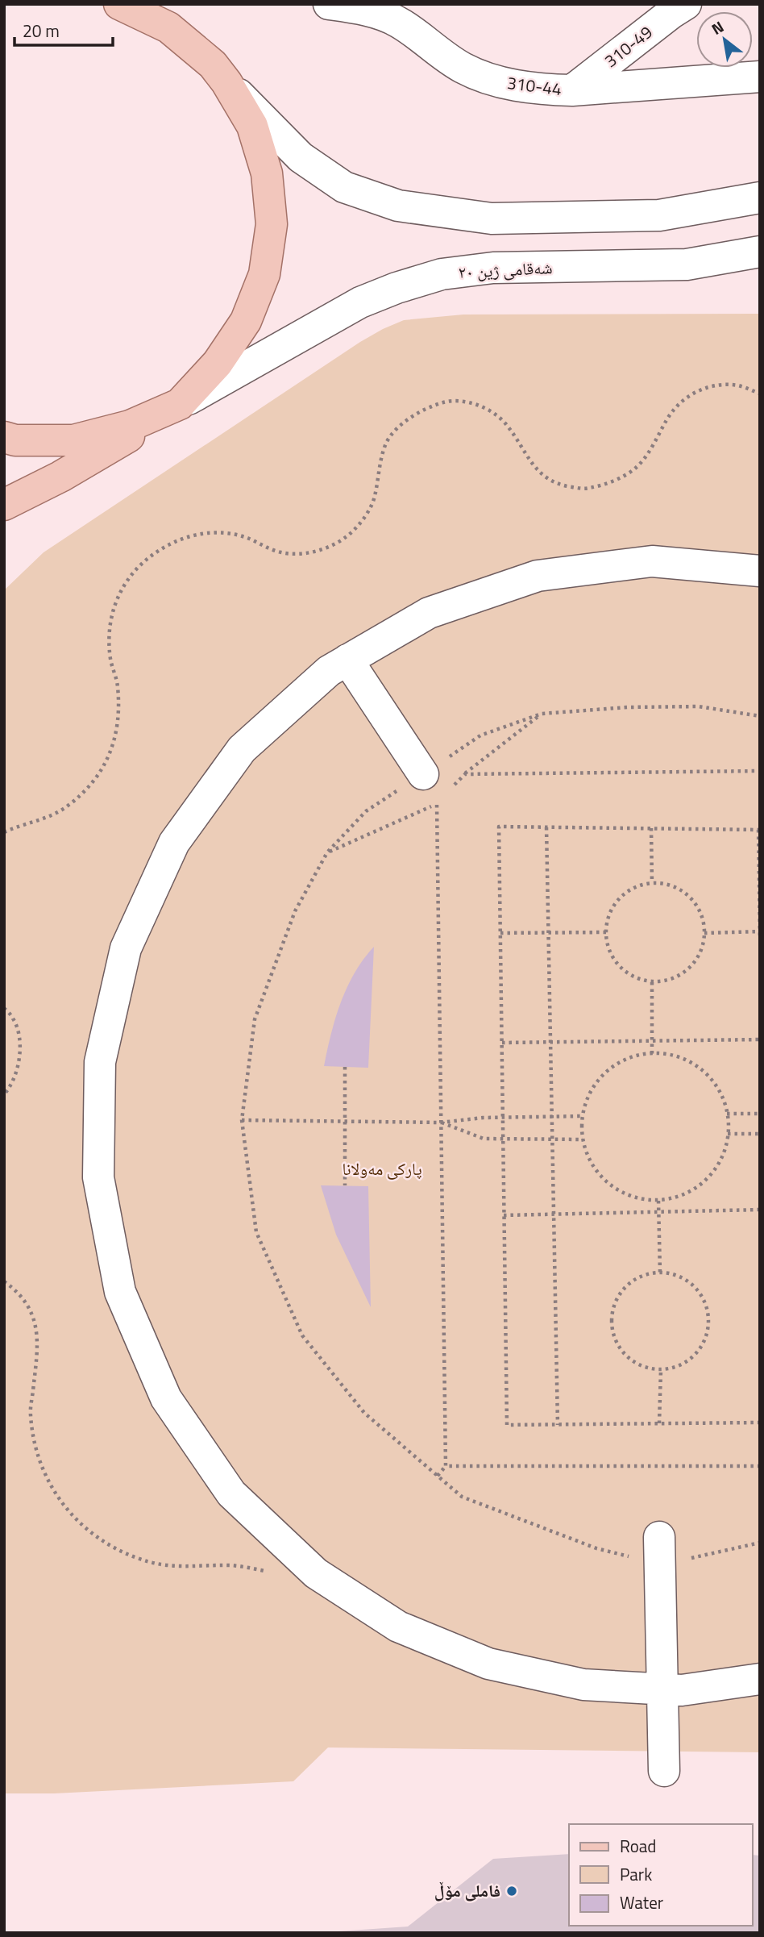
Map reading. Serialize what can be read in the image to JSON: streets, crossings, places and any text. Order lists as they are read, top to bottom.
{
  "streets": {
    "street": ["310-49", "310-44", "شەقامی ژین ٢٠"]
  },
  "crossings": [
    ["310-49", "310-44"]
  ],
  "parks": ["پارکی مەولانا"],
  "places": ["فاملی مۆڵ"],
  "legend": ["Road", "Park", "Water"],
  "scale_bar": "20 m",
  "north": "top left"
}
